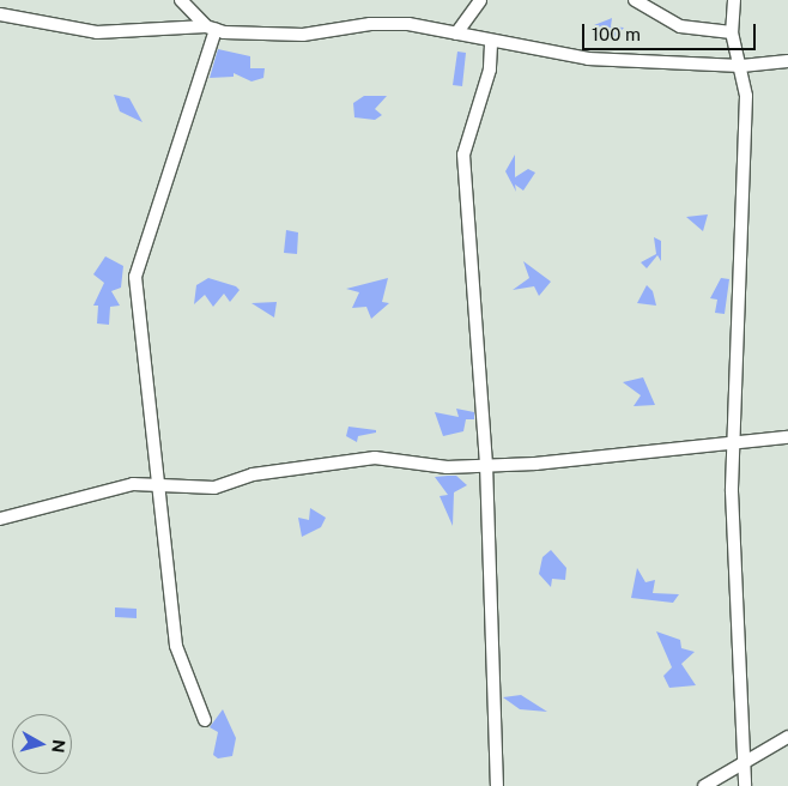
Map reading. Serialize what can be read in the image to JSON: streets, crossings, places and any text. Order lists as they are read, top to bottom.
{
  "scale_bar": "100 m",
  "north": "right"
}
